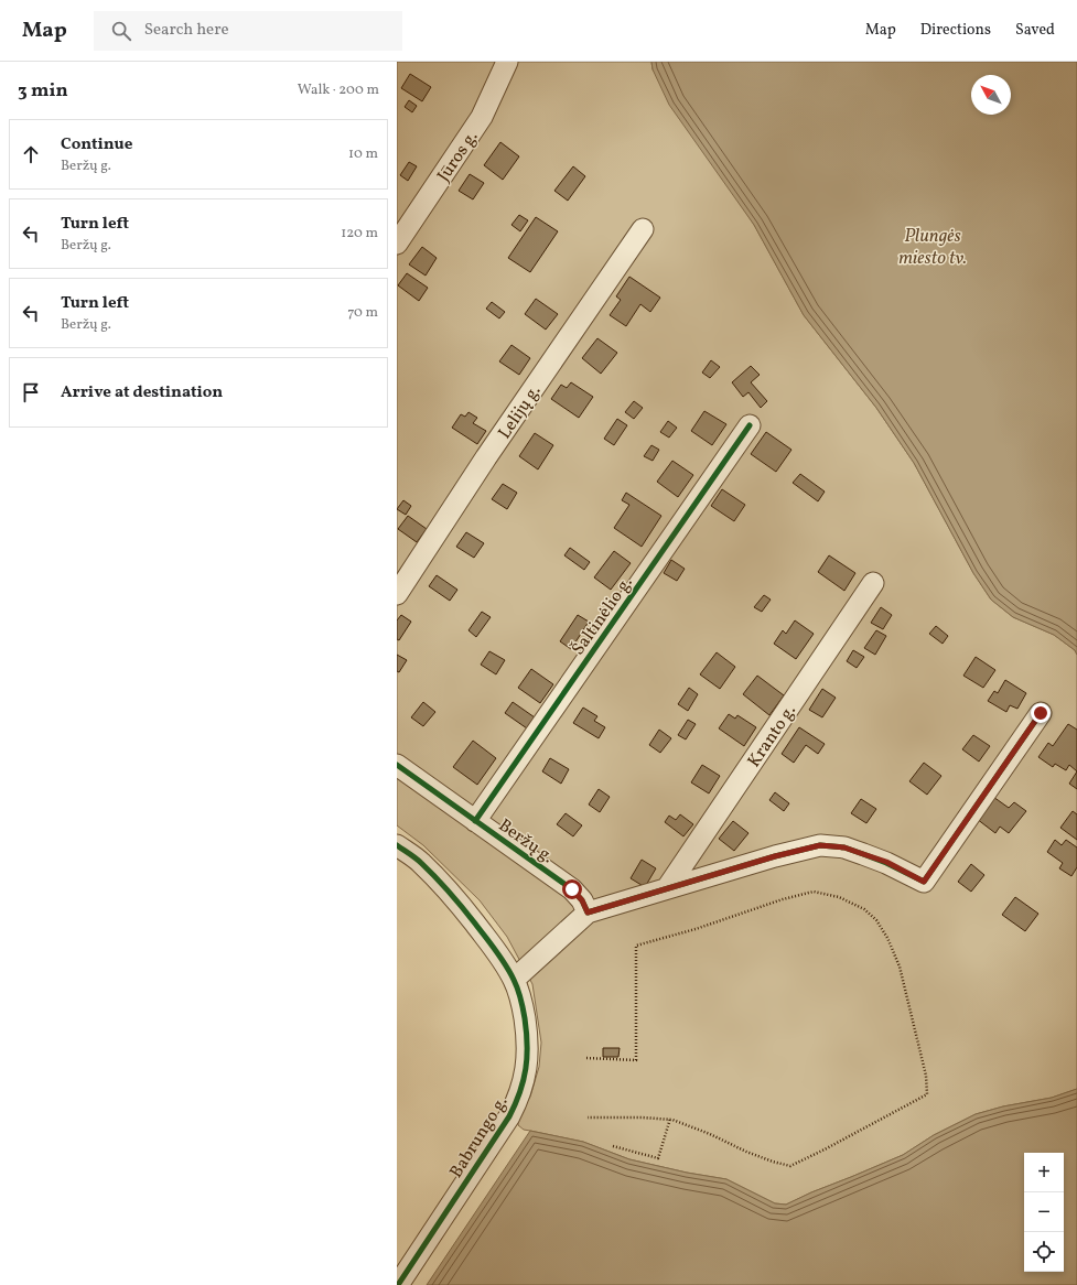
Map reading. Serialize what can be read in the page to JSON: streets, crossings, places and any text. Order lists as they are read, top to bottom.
{
  "streets": {
    "street": [
      "Jūros g.",
      "Lelijų g.",
      "Šaltinėlio g.",
      "Kranto g.",
      "Beržų g.",
      "Babrungo g."
    ]
  },
  "crossings": [
    ["Šaltinėlio g.", "Beržų g."]
  ],
  "water": ["Plungės miesto tv."],
  "north": "top left",
  "page": {
    "header": "Map",
    "search": "Search here",
    "nav": ["Map", "Directions", "Saved"],
    "heading": ["3 min", "Walk · 200 m"],
    "list": [
      ["Continue", "Beržų g.", "10 m"],
      ["Turn left", "Beržų g.", "120 m"],
      ["Turn left", "Beržų g.", "70 m"],
      "Arrive at destination"
    ],
    "map_buttons": ["+", "−"]
  }
}
